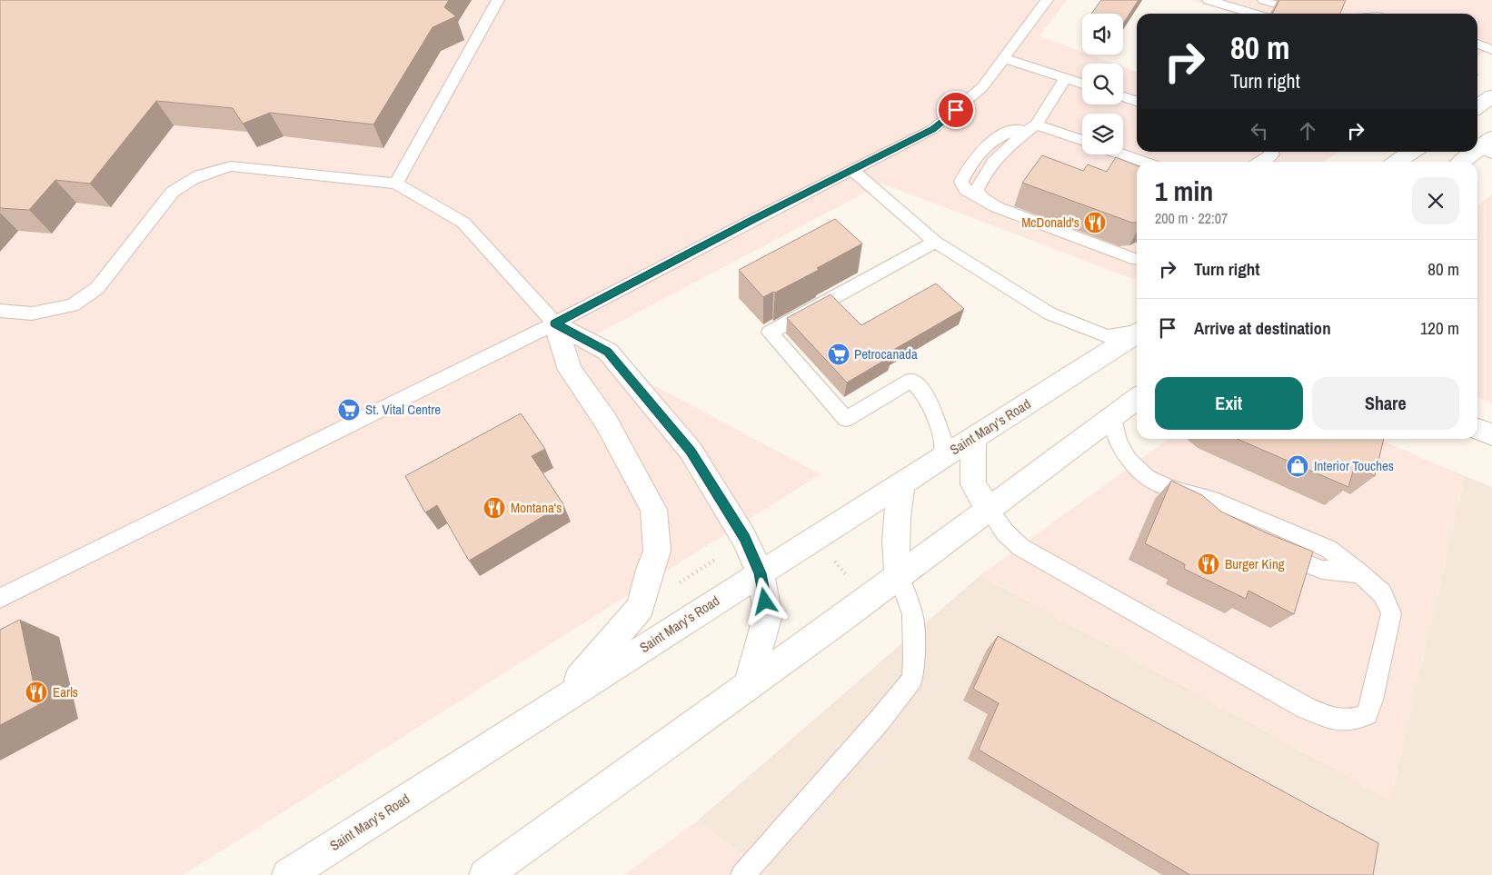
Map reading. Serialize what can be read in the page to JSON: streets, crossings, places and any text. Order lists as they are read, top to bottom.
{
  "streets": {
    "main road": ["Saint Mary’s Road"]
  },
  "places": {
    "restaurant": [
      "McDonald's",
      "Montana's",
      "Burger King",
      "Earls"
    ],
    "supermarket": ["Petrocanada", "St. Vital Centre"],
    "shop": ["Interior Touches"]
  },
  "page": {
    "turn": ["80 m", "Turn right"],
    "heading": ["1 min", "200 m · 22:07"],
    "list": [
      {
        "name": "Turn right",
        "value": "80 m"
      },
      {
        "name": "Arrive at destination",
        "value": "120 m"
      }
    ],
    "buttons": ["Exit", "Share"]
  }
}
